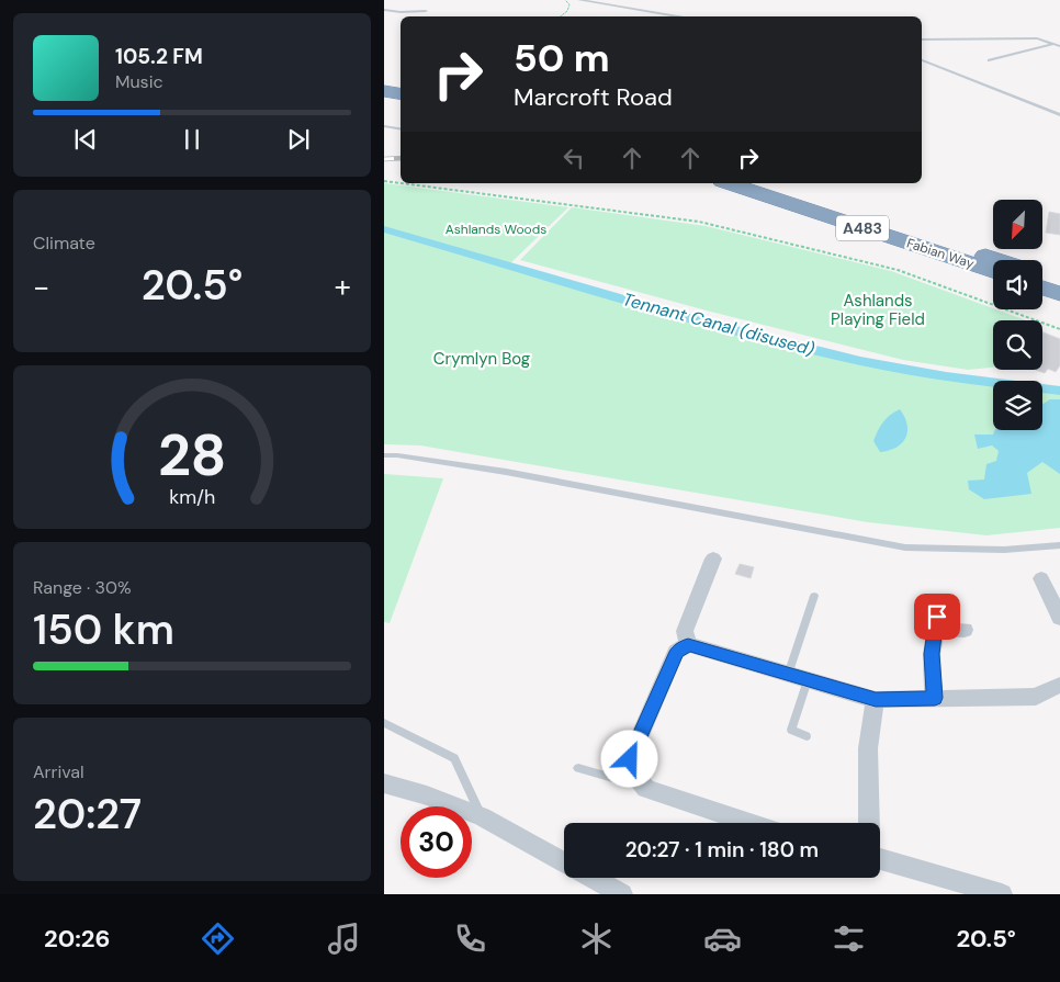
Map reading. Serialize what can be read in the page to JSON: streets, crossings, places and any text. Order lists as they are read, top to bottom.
{
  "streets": {
    "highway": ["A483", "Fabian Way"]
  },
  "water": ["Tennant Canal (disused)"],
  "parks": ["Ashlands Woods", "Ashlands Playing Field", "Crymlyn Bog"],
  "north": "bottom left",
  "page": {
    "turn": ["50 m", "Marcroft Road"],
    "song": ["105.2 FM", "Music"],
    "tile": [
      "Climate",
      ["Range · 30%", "150 km"],
      ["Arrival", "20:27"]
    ],
    "heat": ["−", "20.5°", "+"],
    "limit": "30",
    "trip": "20:27 · 1 min · 180 m",
    "tabs": ["20:26", "20.5°"],
    "gauge": ["28", "km/h"]
  }
}
